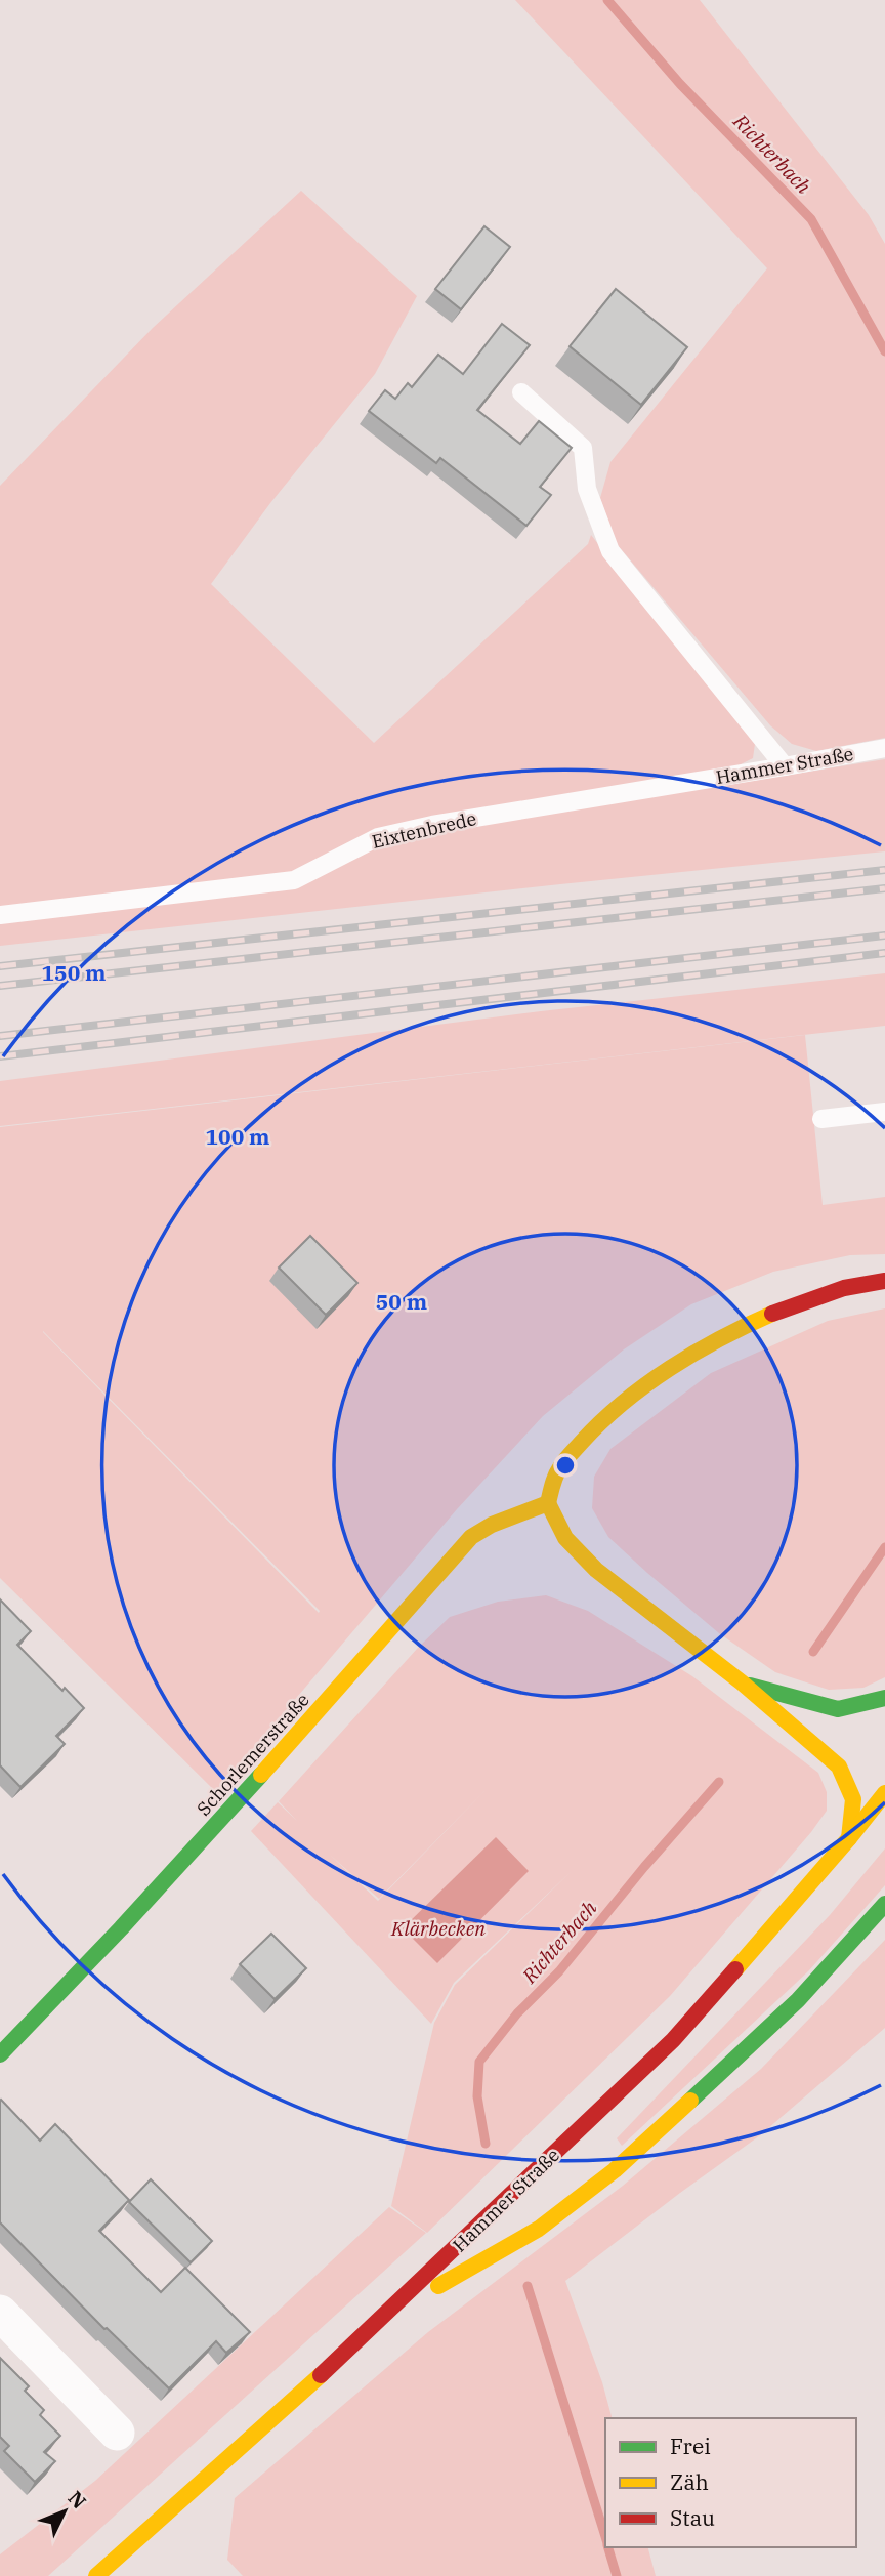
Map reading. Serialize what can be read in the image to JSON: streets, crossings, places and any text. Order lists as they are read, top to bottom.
{
  "streets": {
    "main road": ["Hammer Straße", "Schorlemerstraße"],
    "lane": ["Eixtenbrede"]
  },
  "crossings": [
    ["Hammer Straße", "Eixtenbrede"]
  ],
  "water": ["Richterbach", "Klärbecken"],
  "legend": ["Frei", "Zäh", "Stau"],
  "north": "top right",
  "rings": ["150 m", "100 m", "50 m"]
}
